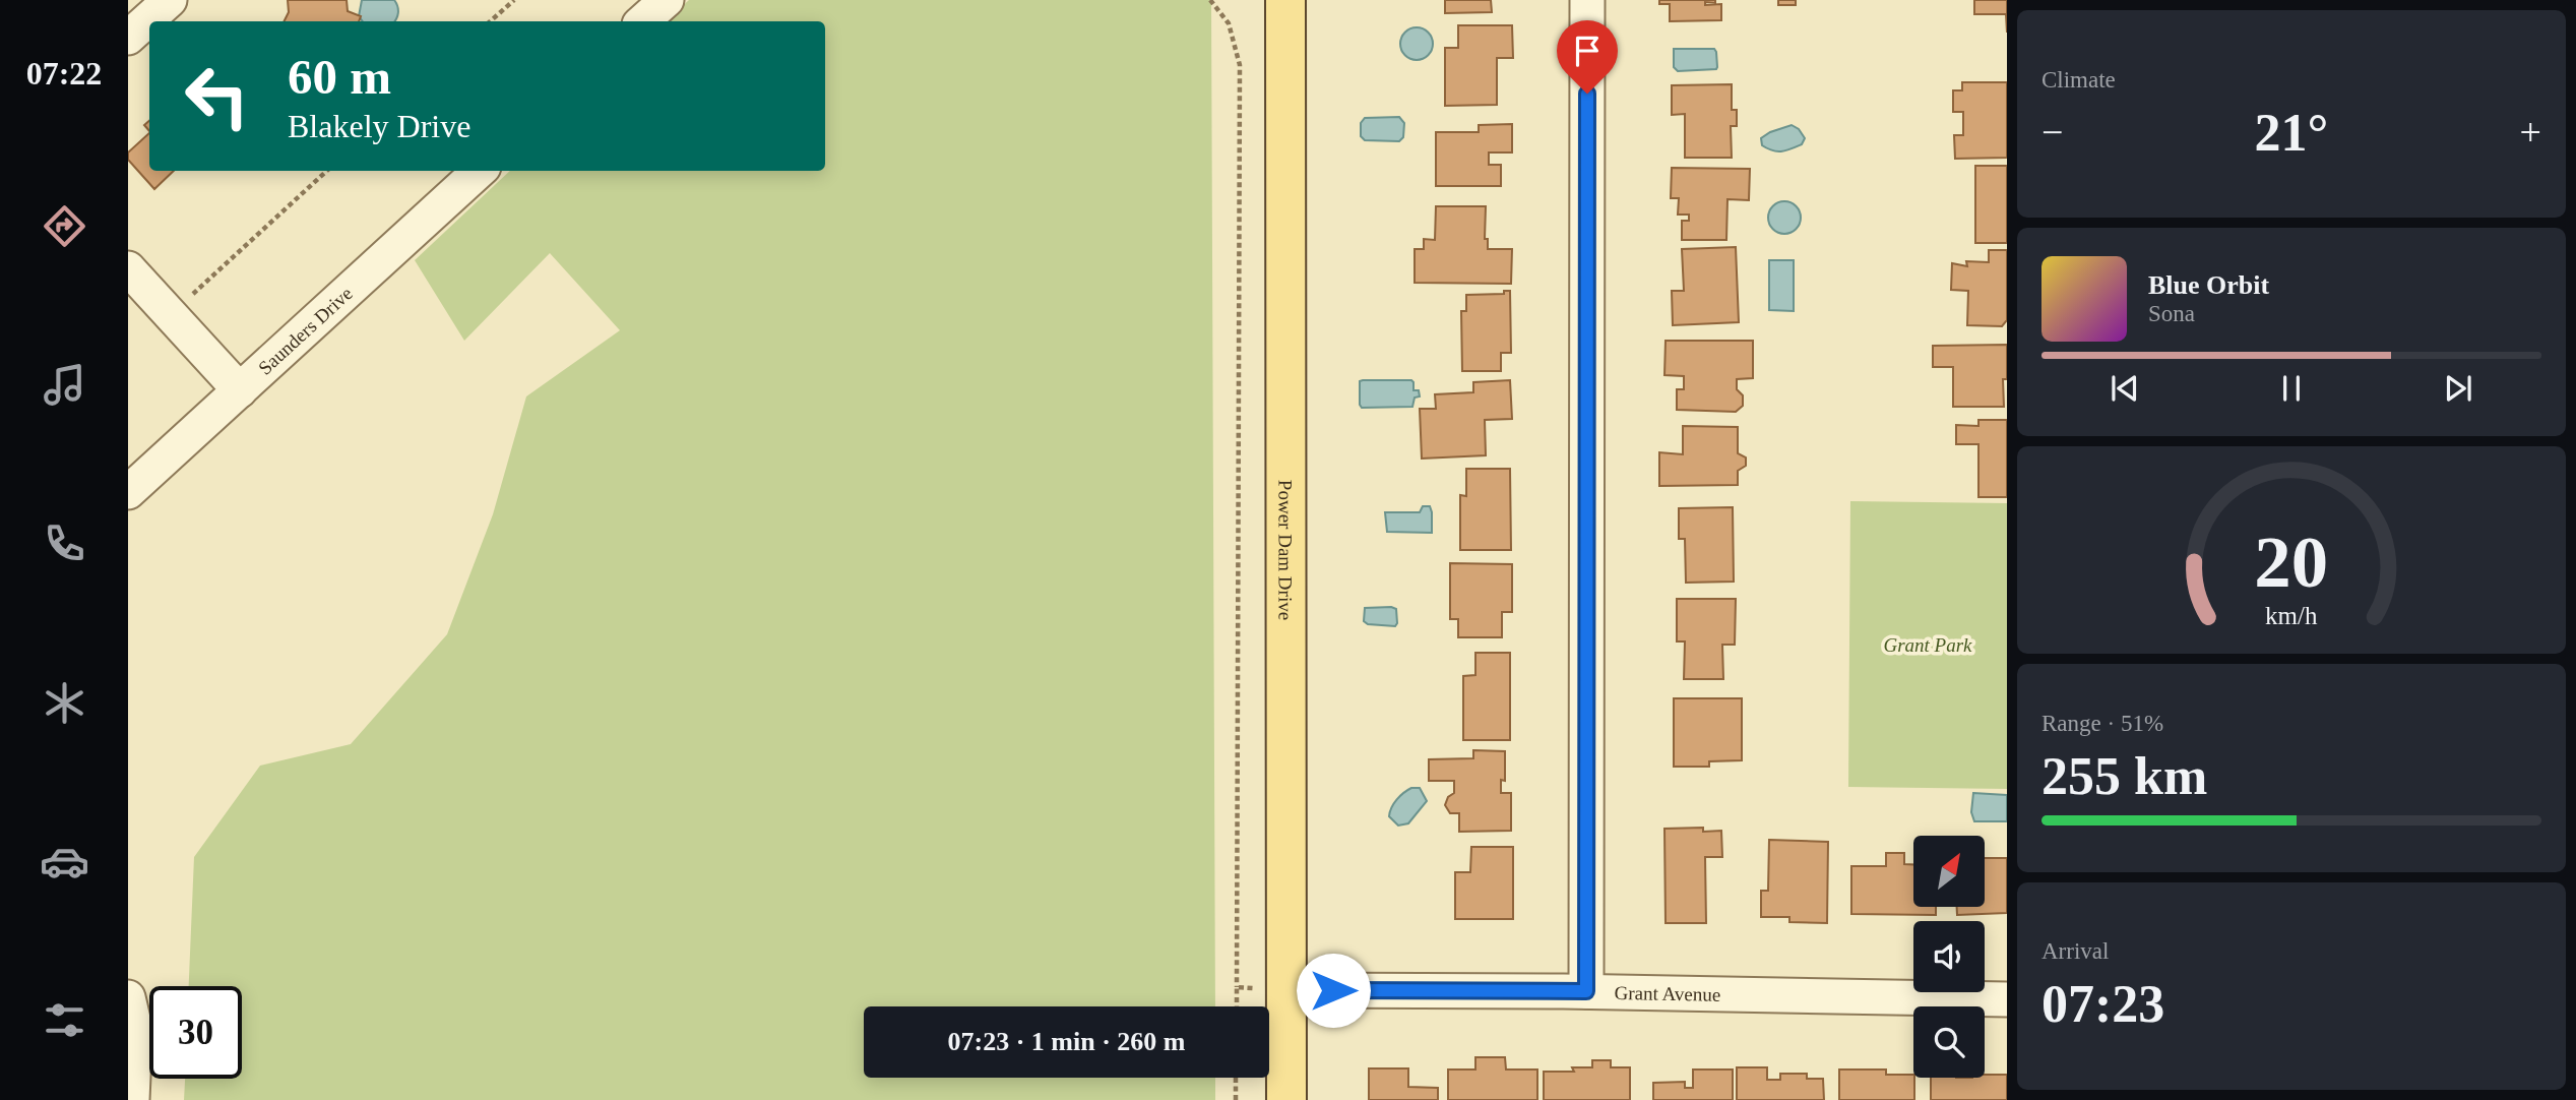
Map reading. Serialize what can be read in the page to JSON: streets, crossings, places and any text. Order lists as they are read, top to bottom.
{
  "streets": {
    "main road": ["Power Dam Drive"],
    "street": ["Saunders Drive", "Grant Avenue"]
  },
  "crossings": [
    ["Power Dam Drive", "Grant Avenue"]
  ],
  "parks": ["Grant Park"],
  "north": "top right",
  "page": {
    "tabs": "07:22",
    "tile": [
      "Climate",
      ["Range · 51%", "255 km"],
      ["Arrival", "07:23"]
    ],
    "turn": ["60 m", "Blakely Drive"],
    "heat": ["−", "21°", "+"],
    "song": ["Blue Orbit", "Sona"],
    "limit": "30",
    "trip": "07:23 · 1 min · 260 m",
    "gauge": ["20", "km/h"]
  }
}
